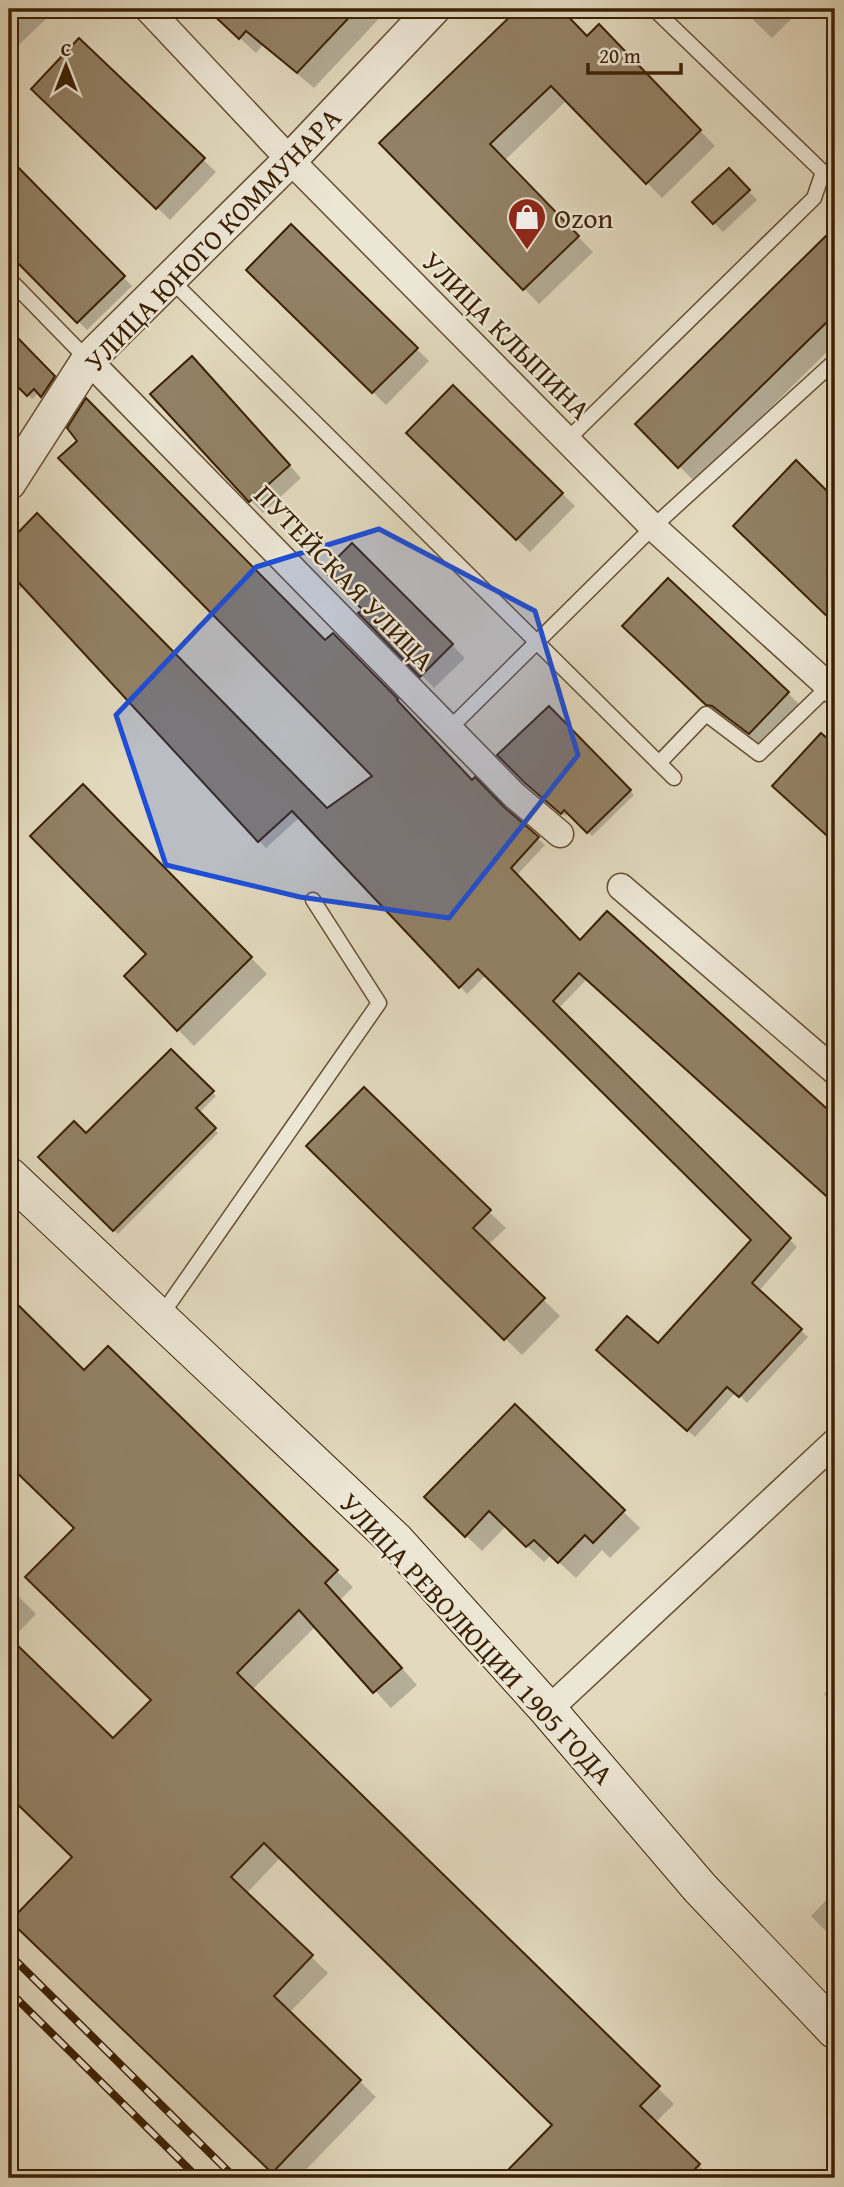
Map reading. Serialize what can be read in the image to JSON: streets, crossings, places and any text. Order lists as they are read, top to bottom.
{
  "streets": {
    "main road": ["УЛИЦА РЕВОЛЮЦИИ 1905 ГОДА"],
    "street": ["УЛИЦА ЮНОГО КОММУНАРА", "УЛИЦА КЛЫПИНА", "ПУТЕЙСКАЯ УЛИЦА"]
  },
  "crossings": [
    ["УЛИЦА ЮНОГО КОММУНАРА", "УЛИЦА КЛЫПИНА"],
    ["УЛИЦА ЮНОГО КОММУНАРА", "ПУТЕЙСКАЯ УЛИЦА"]
  ],
  "places": {
    "shop": ["Ozon"]
  },
  "scale_bar": "20 m",
  "north": "top"
}
